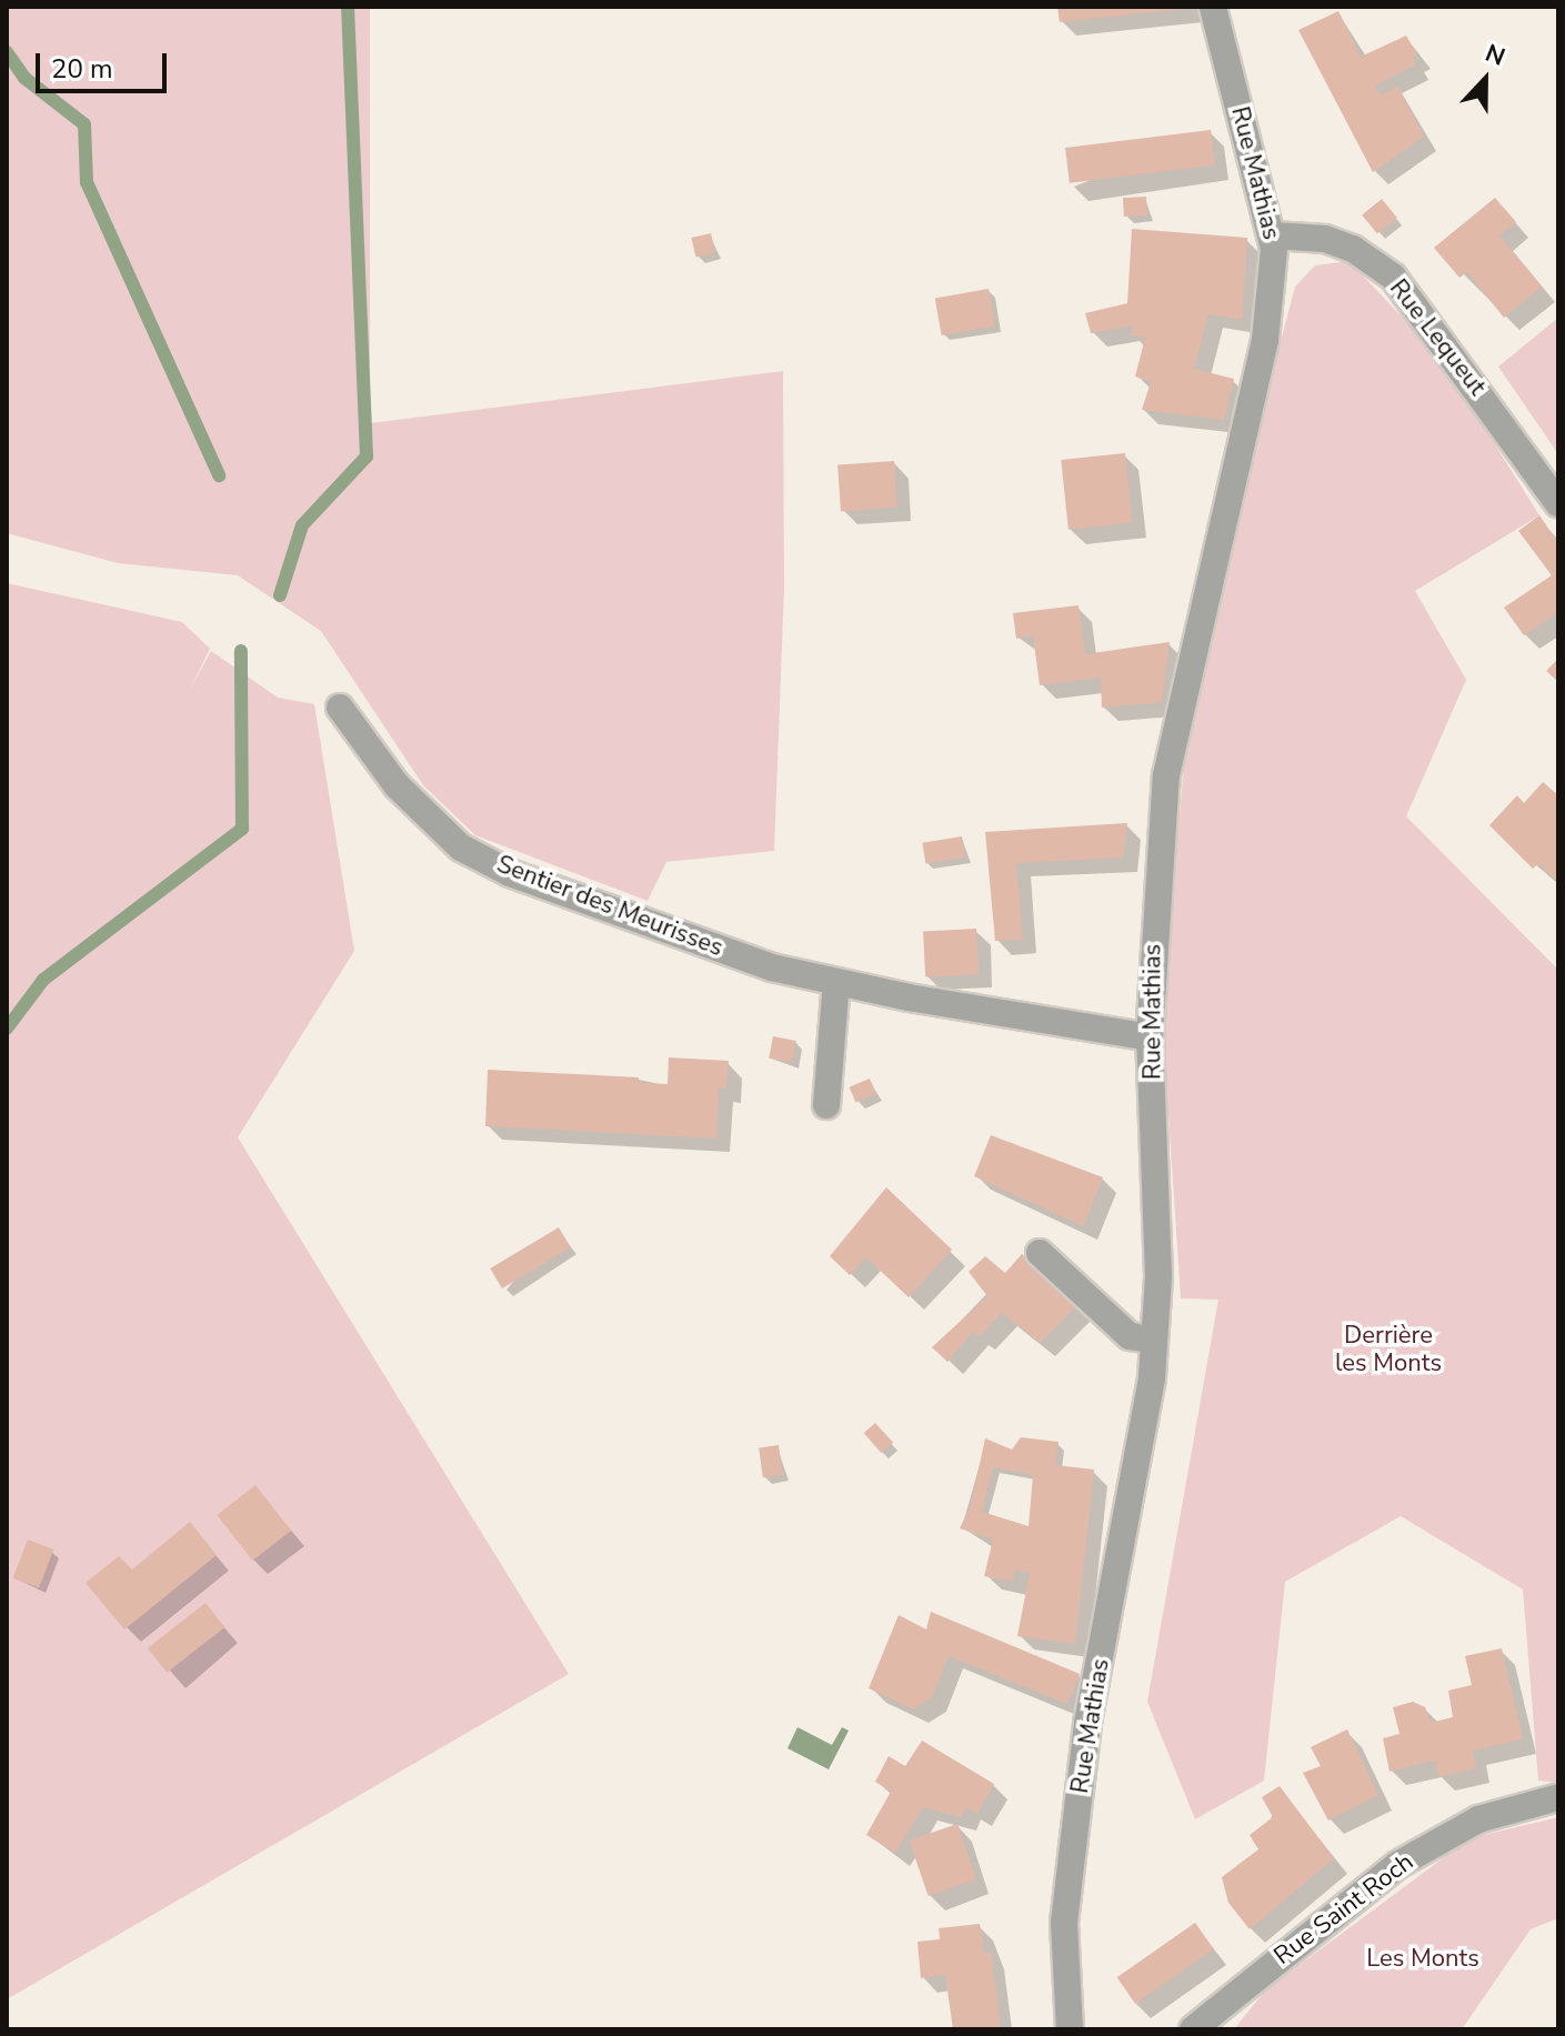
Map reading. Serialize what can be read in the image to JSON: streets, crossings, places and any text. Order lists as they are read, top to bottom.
{
  "streets": {
    "street": [
      "Rue Mathias",
      "Rue Lequeut",
      "Sentier des Meurisses",
      "Rue Saint Roch"
    ]
  },
  "crossings": [
    ["Rue Mathias", "Rue Lequeut"],
    ["Rue Mathias", "Sentier des Meurisses"]
  ],
  "parks": ["Derrière les Monts", "Les Monts"],
  "scale_bar": "20 m",
  "north": "top"
}
